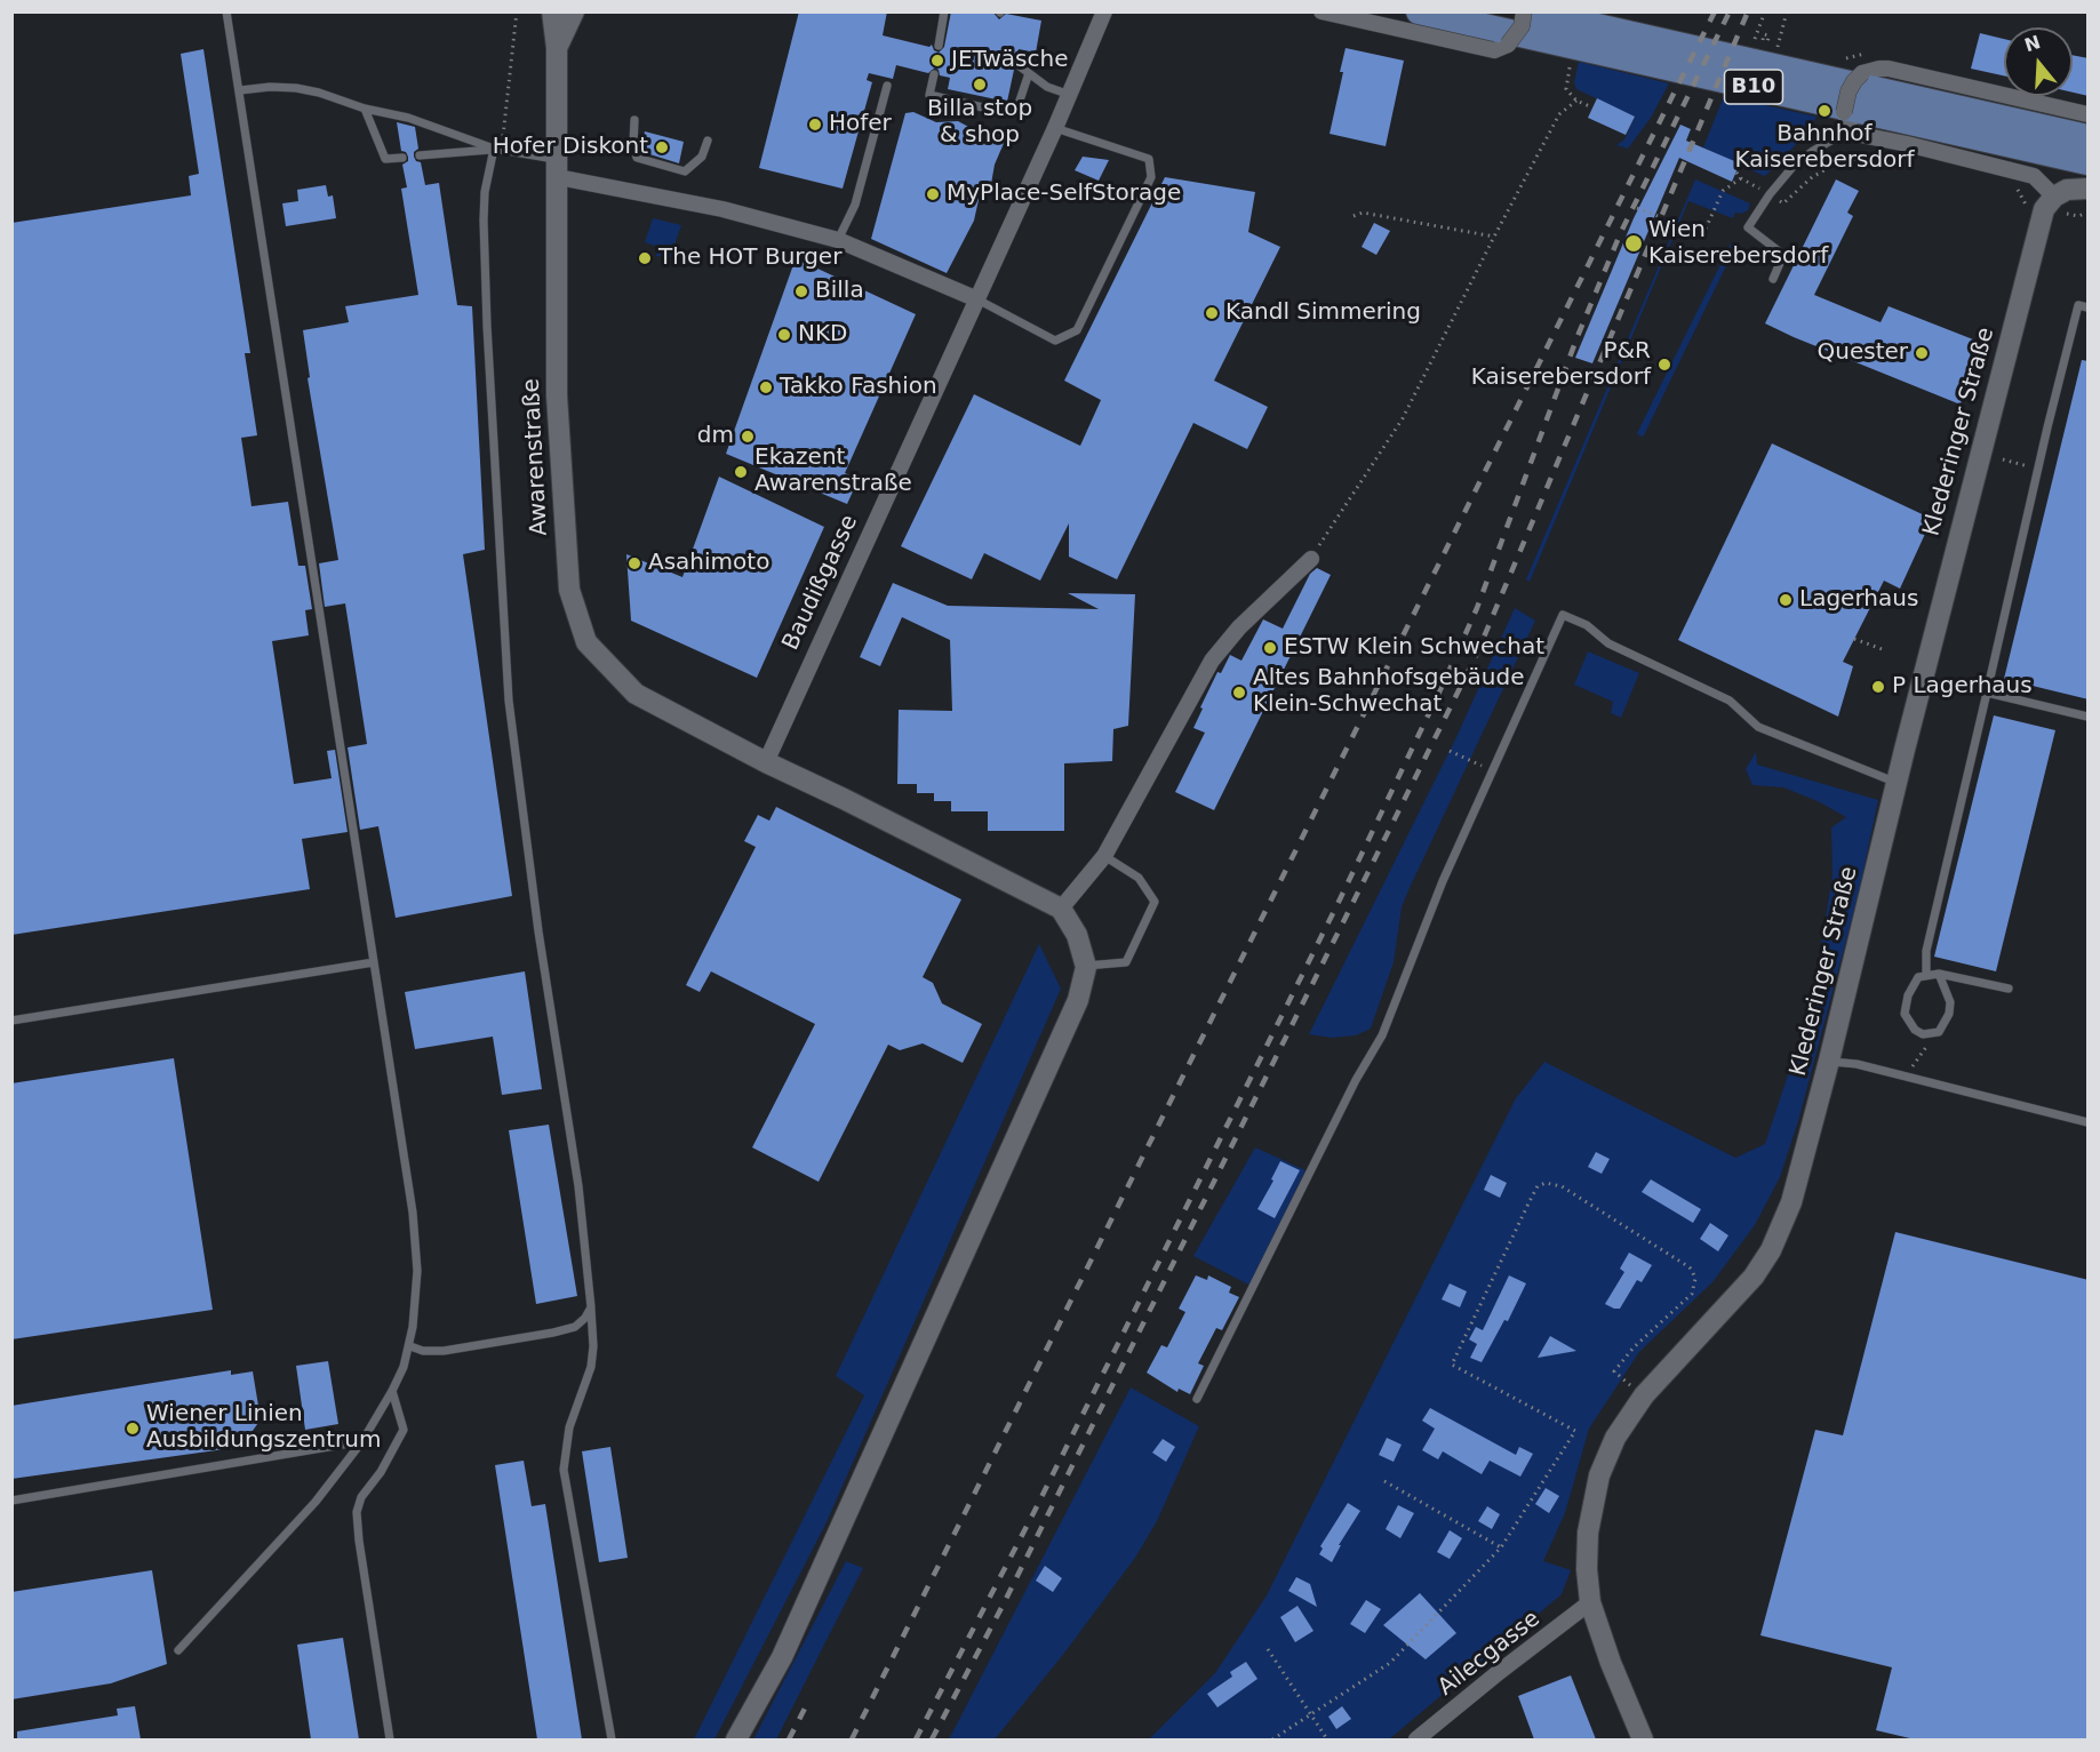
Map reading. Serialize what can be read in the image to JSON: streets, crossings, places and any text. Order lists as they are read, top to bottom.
{
  "streets": {
    "main road": ["B10"],
    "street": [
      "Klederinger Straße",
      "Awarenstraße",
      "Baudißgasse",
      "Ailecgasse"
    ]
  },
  "crossings": [
    ["Klederinger Straße", "Ailecgasse"],
    ["Awarenstraße", "Baudißgasse"]
  ],
  "places": [
    "JETwäsche",
    "Billa stop & shop",
    "Bahnhof Kaiserebersdorf",
    "Hofer",
    "Hofer Diskont",
    "MyPlace-SelfStorage",
    "Wien Kaiserebersdorf",
    "The HOT Burger",
    "Billa",
    "Kandl Simmering",
    "NKD",
    "Quester",
    "P&R Kaiserebersdorf",
    "Takko Fashion",
    "dm",
    "Ekazent Awarenstraße",
    "Asahimoto",
    "Lagerhaus",
    "ESTW Klein Schwechat",
    "P Lagerhaus",
    "Altes Bahnhofsgebäude Klein-Schwechat",
    "Wiener Linien Ausbildungszentrum"
  ],
  "north": "top"
}
